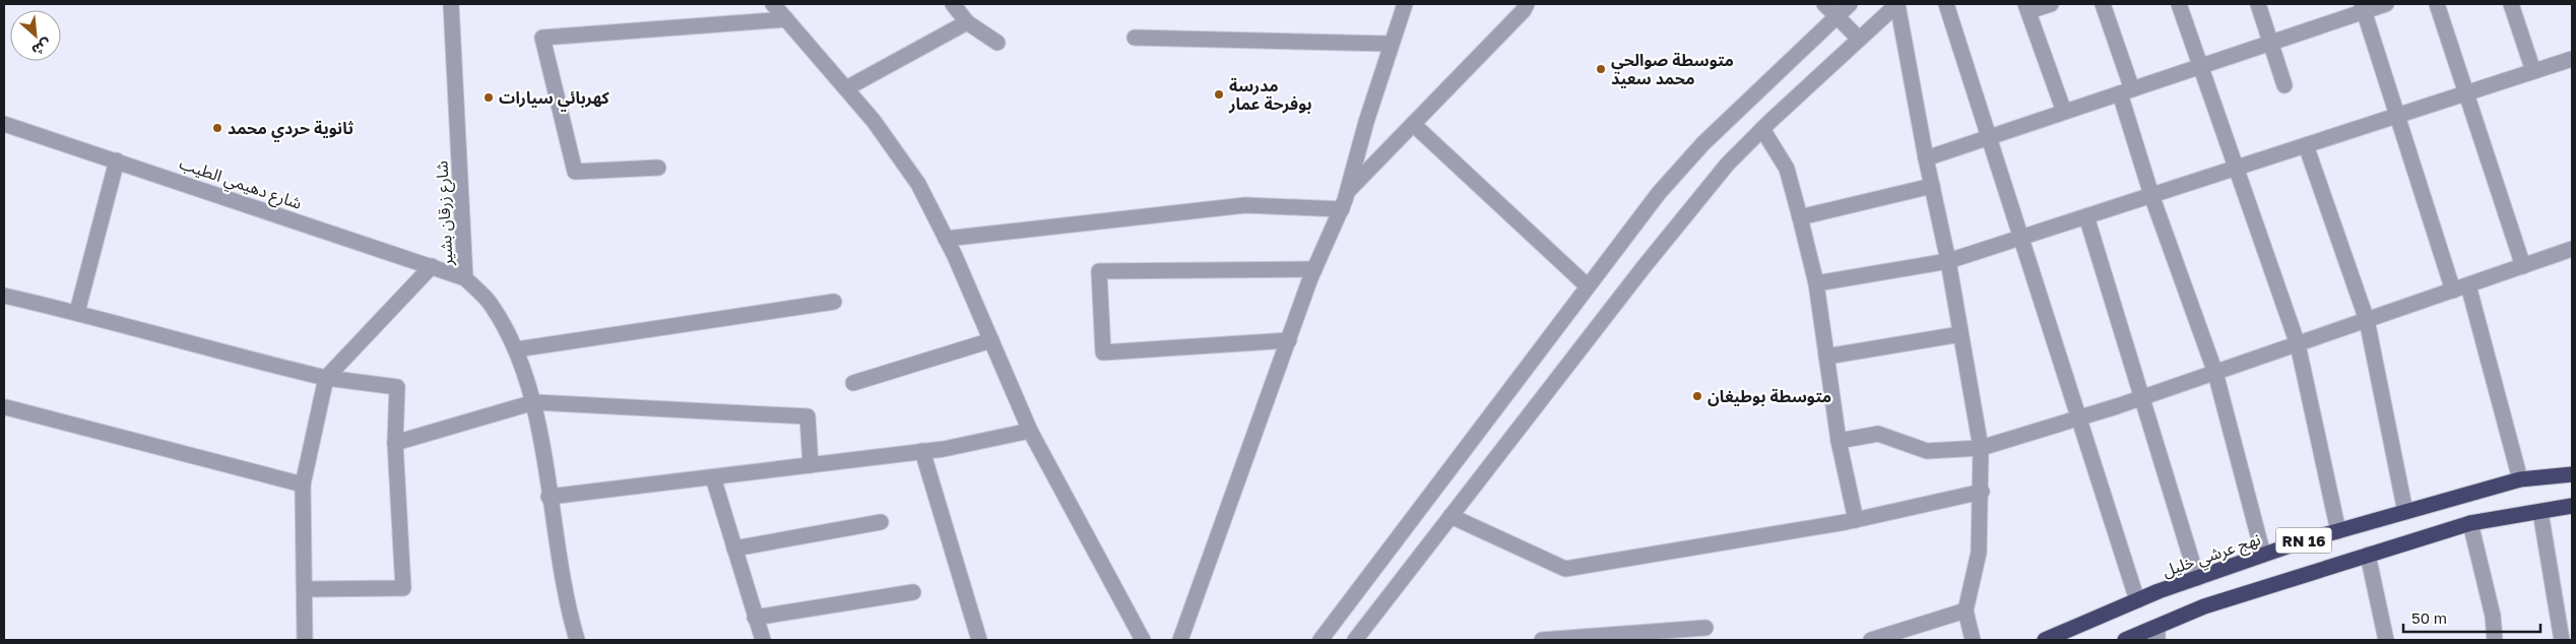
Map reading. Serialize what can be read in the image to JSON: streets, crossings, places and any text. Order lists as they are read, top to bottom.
{
  "streets": {
    "highway": ["RN 16", "نهج عرشي خليل"],
    "street": ["شارع دهيمي الطيب", "شارع زرقان بشير"]
  },
  "crossings": [
    ["شارع دهيمي الطيب", "شارع زرقان بشير"]
  ],
  "places": [
    "متوسطة صوالحي محمد سعيد",
    "مدرسة بوفرحة عمار",
    "كهربائي سيارات",
    "ثانوية حردي محمد",
    "متوسطة بوطيغان"
  ],
  "scale_bar": "50 m",
  "north": "bottom right"
}
